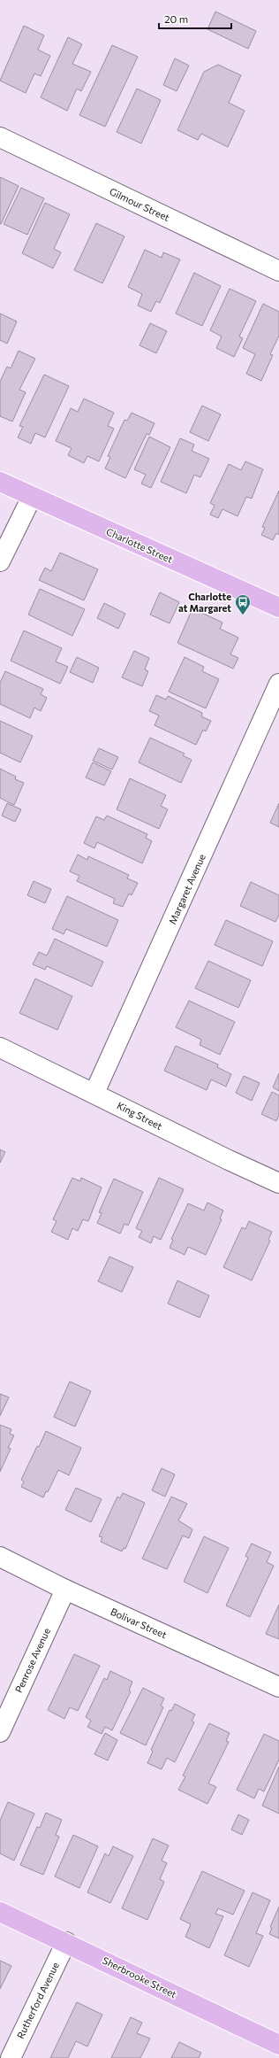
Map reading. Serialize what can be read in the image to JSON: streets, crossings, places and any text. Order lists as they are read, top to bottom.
{
  "streets": {
    "main road": ["Charlotte Street", "Sherbrooke Street"],
    "street": [
      "Gilmour Street",
      "Margaret Avenue",
      "King Street",
      "Bolivar Street",
      "Penrose Avenue",
      "Rutherford Avenue"
    ]
  },
  "crossings": [
    ["Margaret Avenue", "King Street"],
    ["Bolivar Street", "Penrose Avenue"],
    ["Sherbrooke Street", "Rutherford Avenue"]
  ],
  "places": {
    "bus stop": ["Charlotte at Margaret"]
  },
  "scale_bar": "20 m"
}
